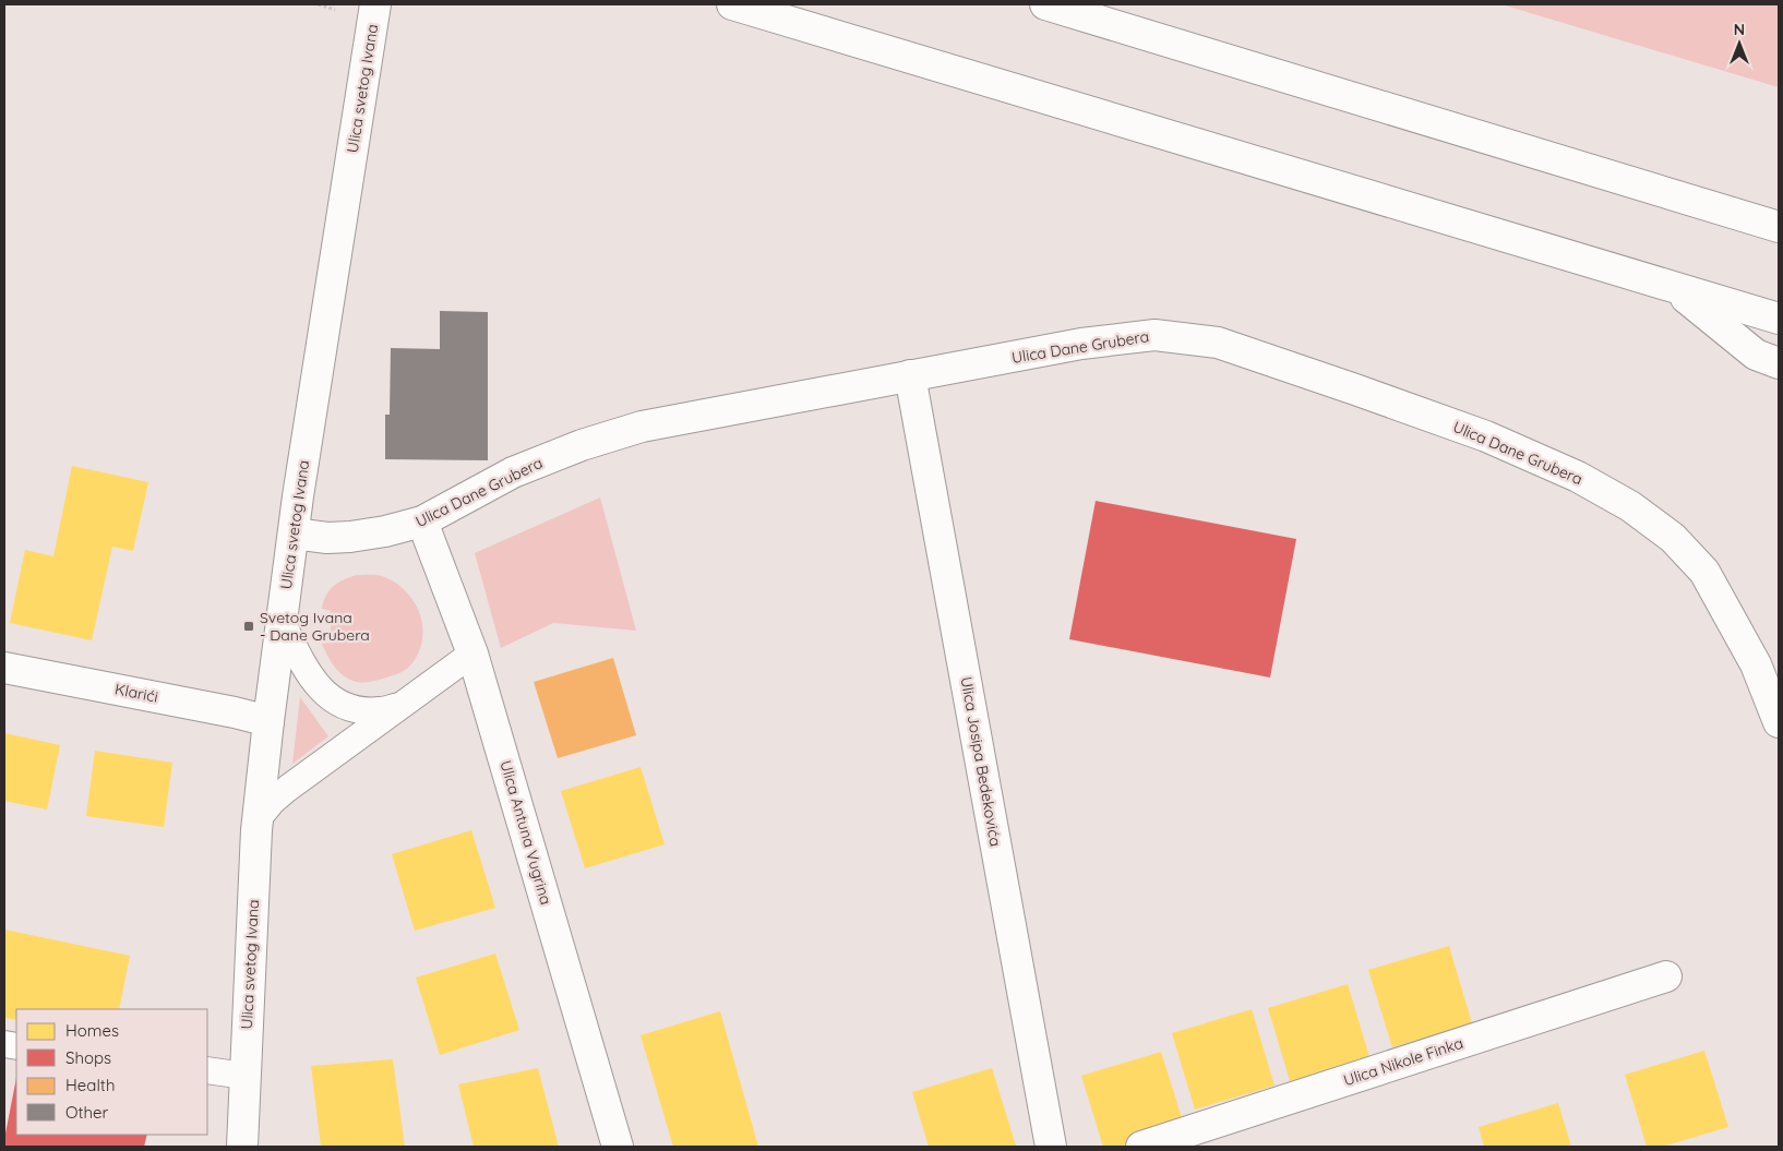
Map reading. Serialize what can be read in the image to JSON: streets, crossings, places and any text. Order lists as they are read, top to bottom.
{
  "streets": {
    "main road": [
      "Ulica svetog Ivana",
      "Ulica Dane Grubera",
      "Klarići",
      "Ulica Josipa Bedekovića",
      "Ulica Antuna Vugrina",
      "Ulica Nikole Finka"
    ]
  },
  "crossings": [
    ["Ulica svetog Ivana", "Ulica Dane Grubera"],
    ["Ulica svetog Ivana", "Klarići"],
    ["Ulica svetog Ivana", "Ulica Antuna Vugrina"],
    ["Ulica Dane Grubera", "Ulica Josipa Bedekovića"],
    ["Ulica Dane Grubera", "Ulica Antuna Vugrina"]
  ],
  "places": {
    "transit": ["Svetog Ivana - Dane Grubera"]
  },
  "legend": [
    "Homes",
    "Shops",
    "Health",
    "Other"
  ],
  "north": "top"
}
